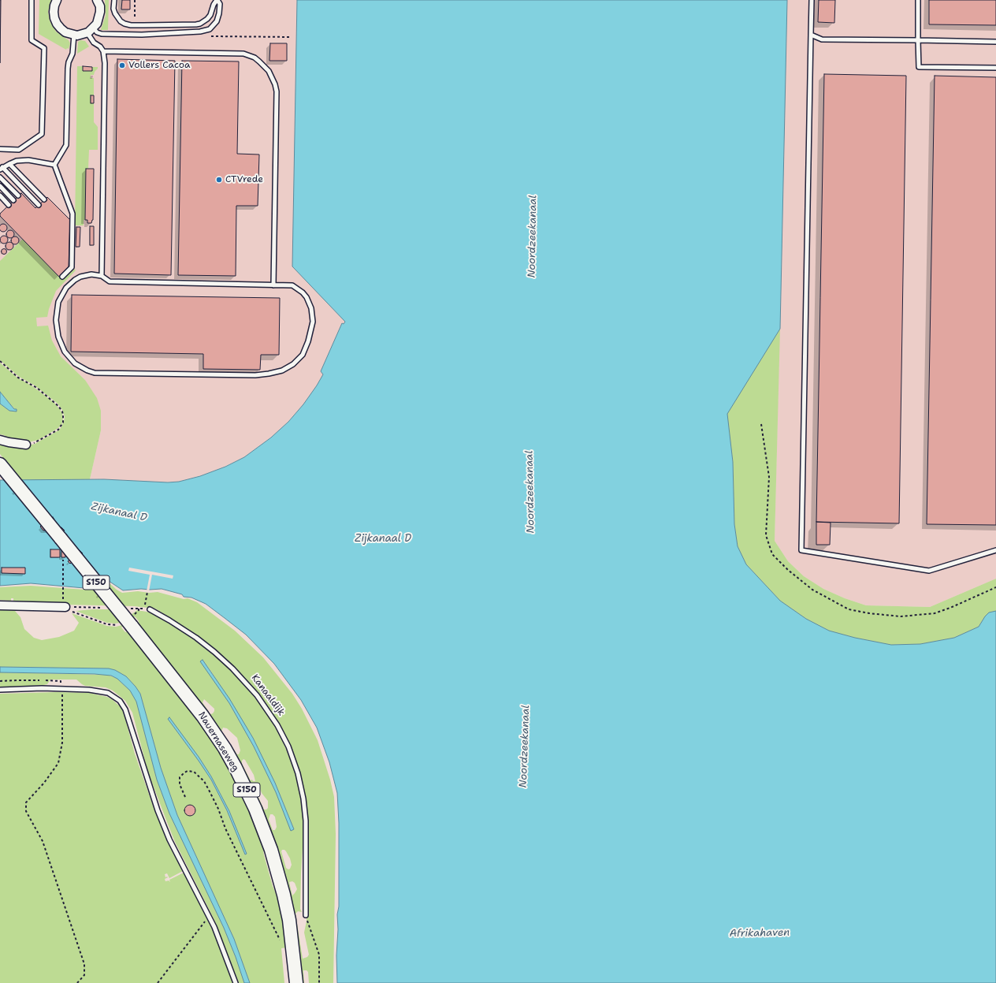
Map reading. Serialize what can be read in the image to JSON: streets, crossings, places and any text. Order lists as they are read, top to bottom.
{
  "streets": {
    "main road": ["S150", "Nauernaseweg"],
    "lane": ["Kanaaldijk"]
  },
  "water": ["Noordzeekanaal", "Zijkanaal D", "Afrikahaven"],
  "places": ["Vollers Cacoa", "CTVrede"]
}
